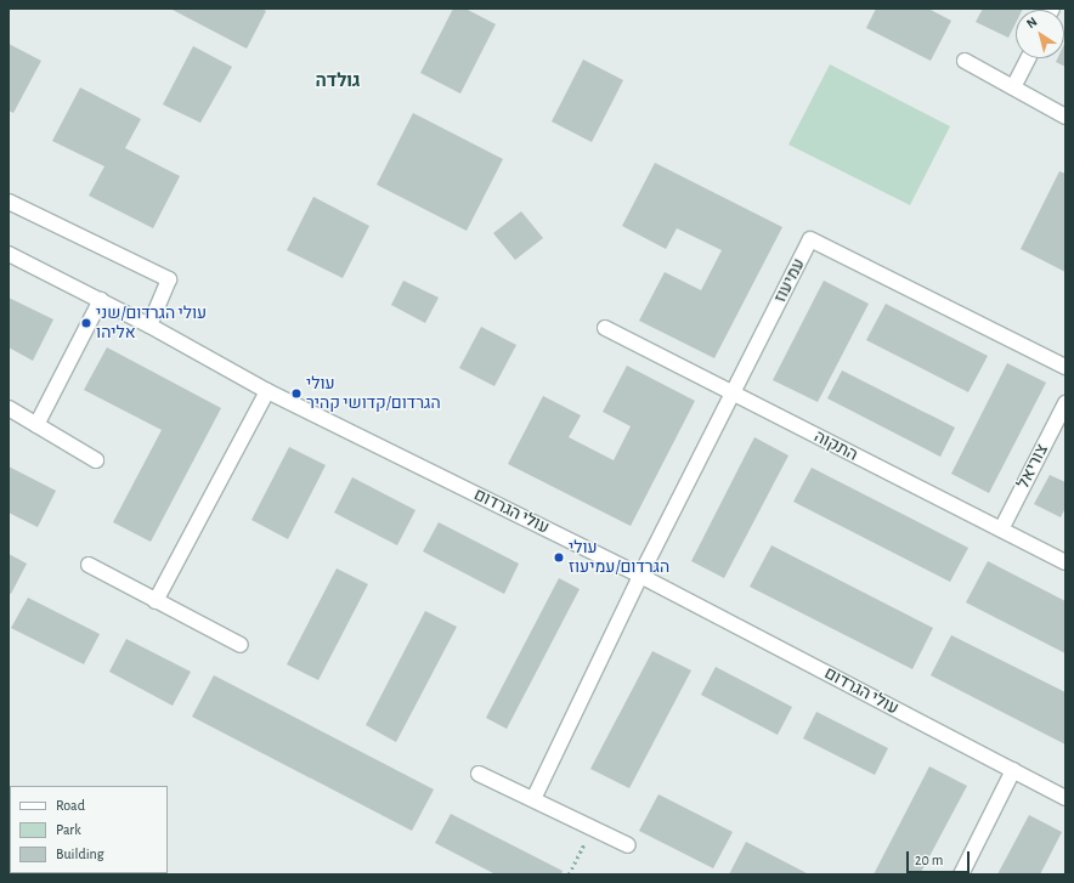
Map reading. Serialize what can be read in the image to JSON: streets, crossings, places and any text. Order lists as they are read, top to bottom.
{
  "streets": {
    "street": [
      "עמיעוז",
      "התקוה",
      "צוריאל",
      "עולי הגרדום"
    ]
  },
  "crossings": [
    ["עמיעוז", "התקוה"],
    ["עמיעוז", "עולי הגרדום"],
    ["התקוה", "צוריאל"]
  ],
  "districts": ["גולדה"],
  "places": ["עולי הגרדום/שני אליהו", "עולי הגרדום/קדושי קהיר", "עולי הגרדום/עמיעוז"],
  "legend": ["Road", "Park", "Building"],
  "scale_bar": "20 m",
  "north": "top left"
}
